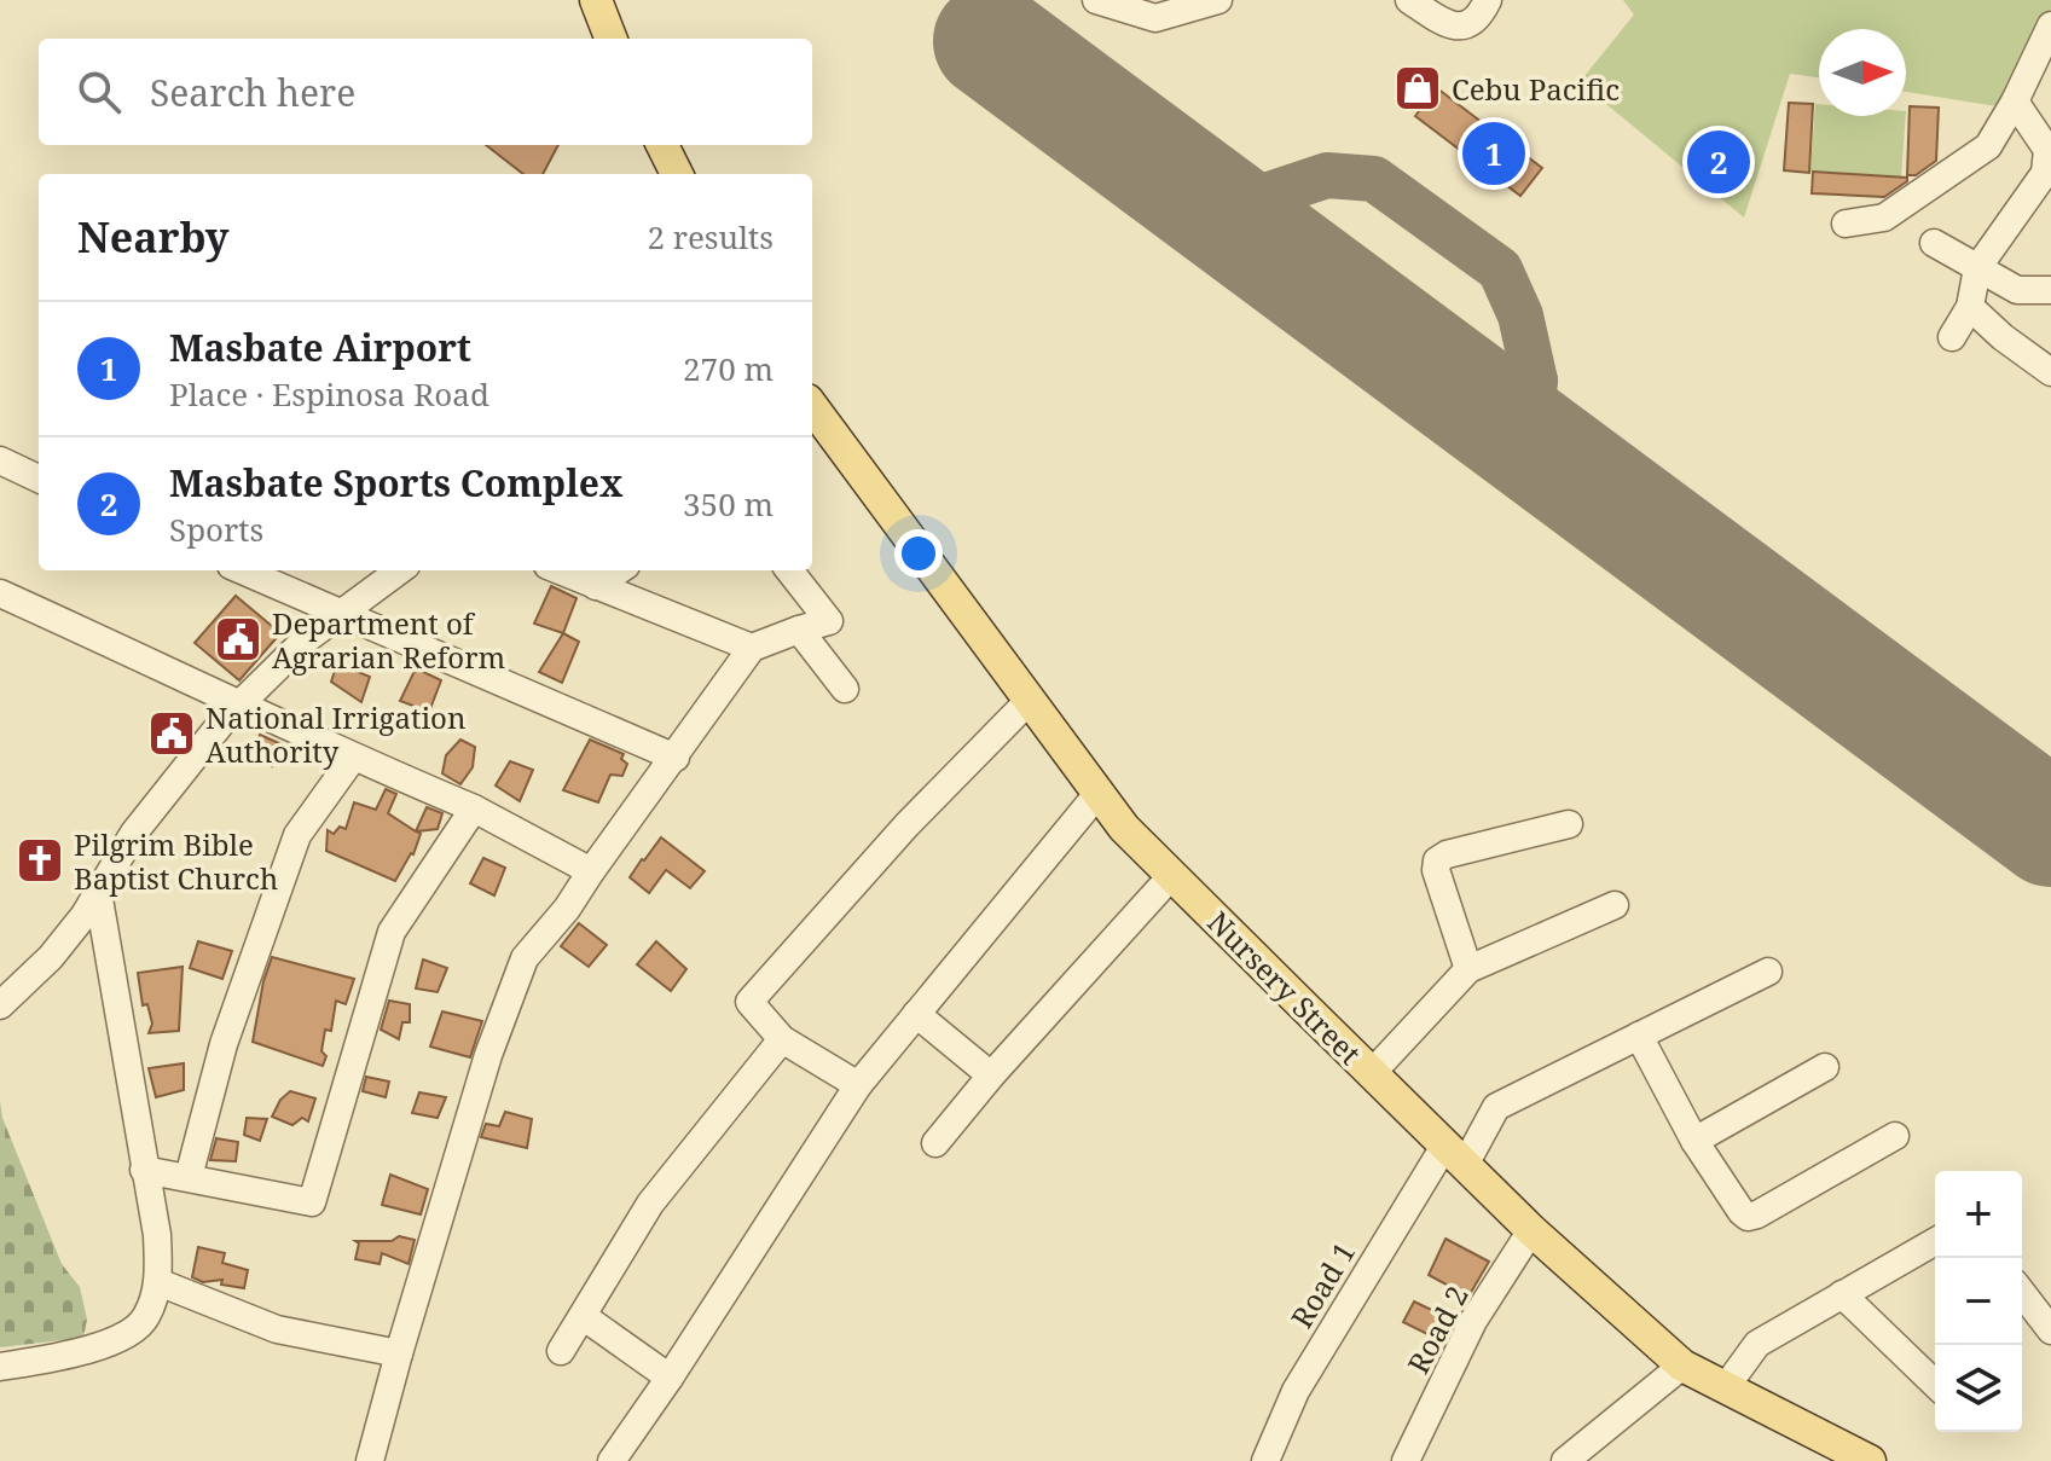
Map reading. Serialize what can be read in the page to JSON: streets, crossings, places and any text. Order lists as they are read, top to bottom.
{
  "streets": {
    "main road": ["Nursery Street"],
    "street": ["Road 1", "Road 2"]
  },
  "crossings": [
    ["Nursery Street", "Road 1"],
    ["Nursery Street", "Road 2"]
  ],
  "places": {
    "shop": ["Cebu Pacific"],
    "public building": ["Department of Agrarian Reform", "National Irrigation Authority"],
    "church": ["Pilgrim Bible Baptist Church"]
  },
  "north": "right",
  "page": {
    "search": "Search here",
    "pins": ["1", "2"],
    "heading": ["Nearby", "2 results"],
    "list": [
      {
        "mark": "1",
        "name": "Masbate Airport",
        "note": "Place · Espinosa Road",
        "value": "270 m"
      },
      {
        "mark": "2",
        "name": "Masbate Sports Complex",
        "note": "Sports",
        "value": "350 m"
      }
    ],
    "map_buttons": ["+", "−"]
  }
}
